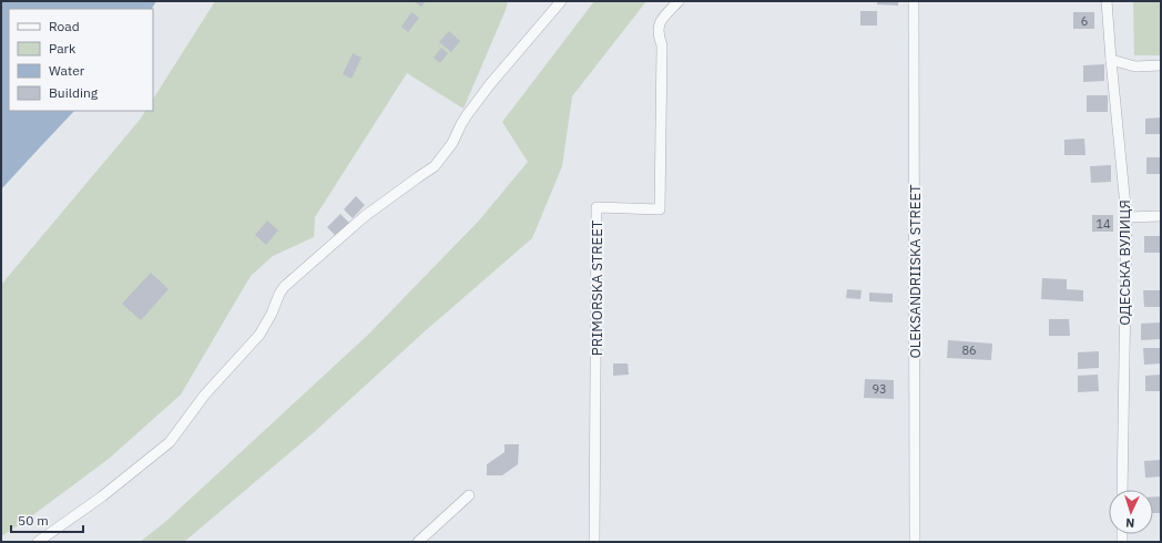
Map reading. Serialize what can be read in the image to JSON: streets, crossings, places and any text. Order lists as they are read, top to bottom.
{
  "streets": {
    "street": ["ОДЕСЬКА ВУЛИЦЯ", "OLEKSANDRIISKA STREET", "PRIMORSKA STREET"]
  },
  "house_numbers": [
    "6",
    "14",
    "86",
    "93"
  ],
  "legend": [
    "Road",
    "Park",
    "Water",
    "Building"
  ],
  "scale_bar": "50 m",
  "north": "bottom"
}
